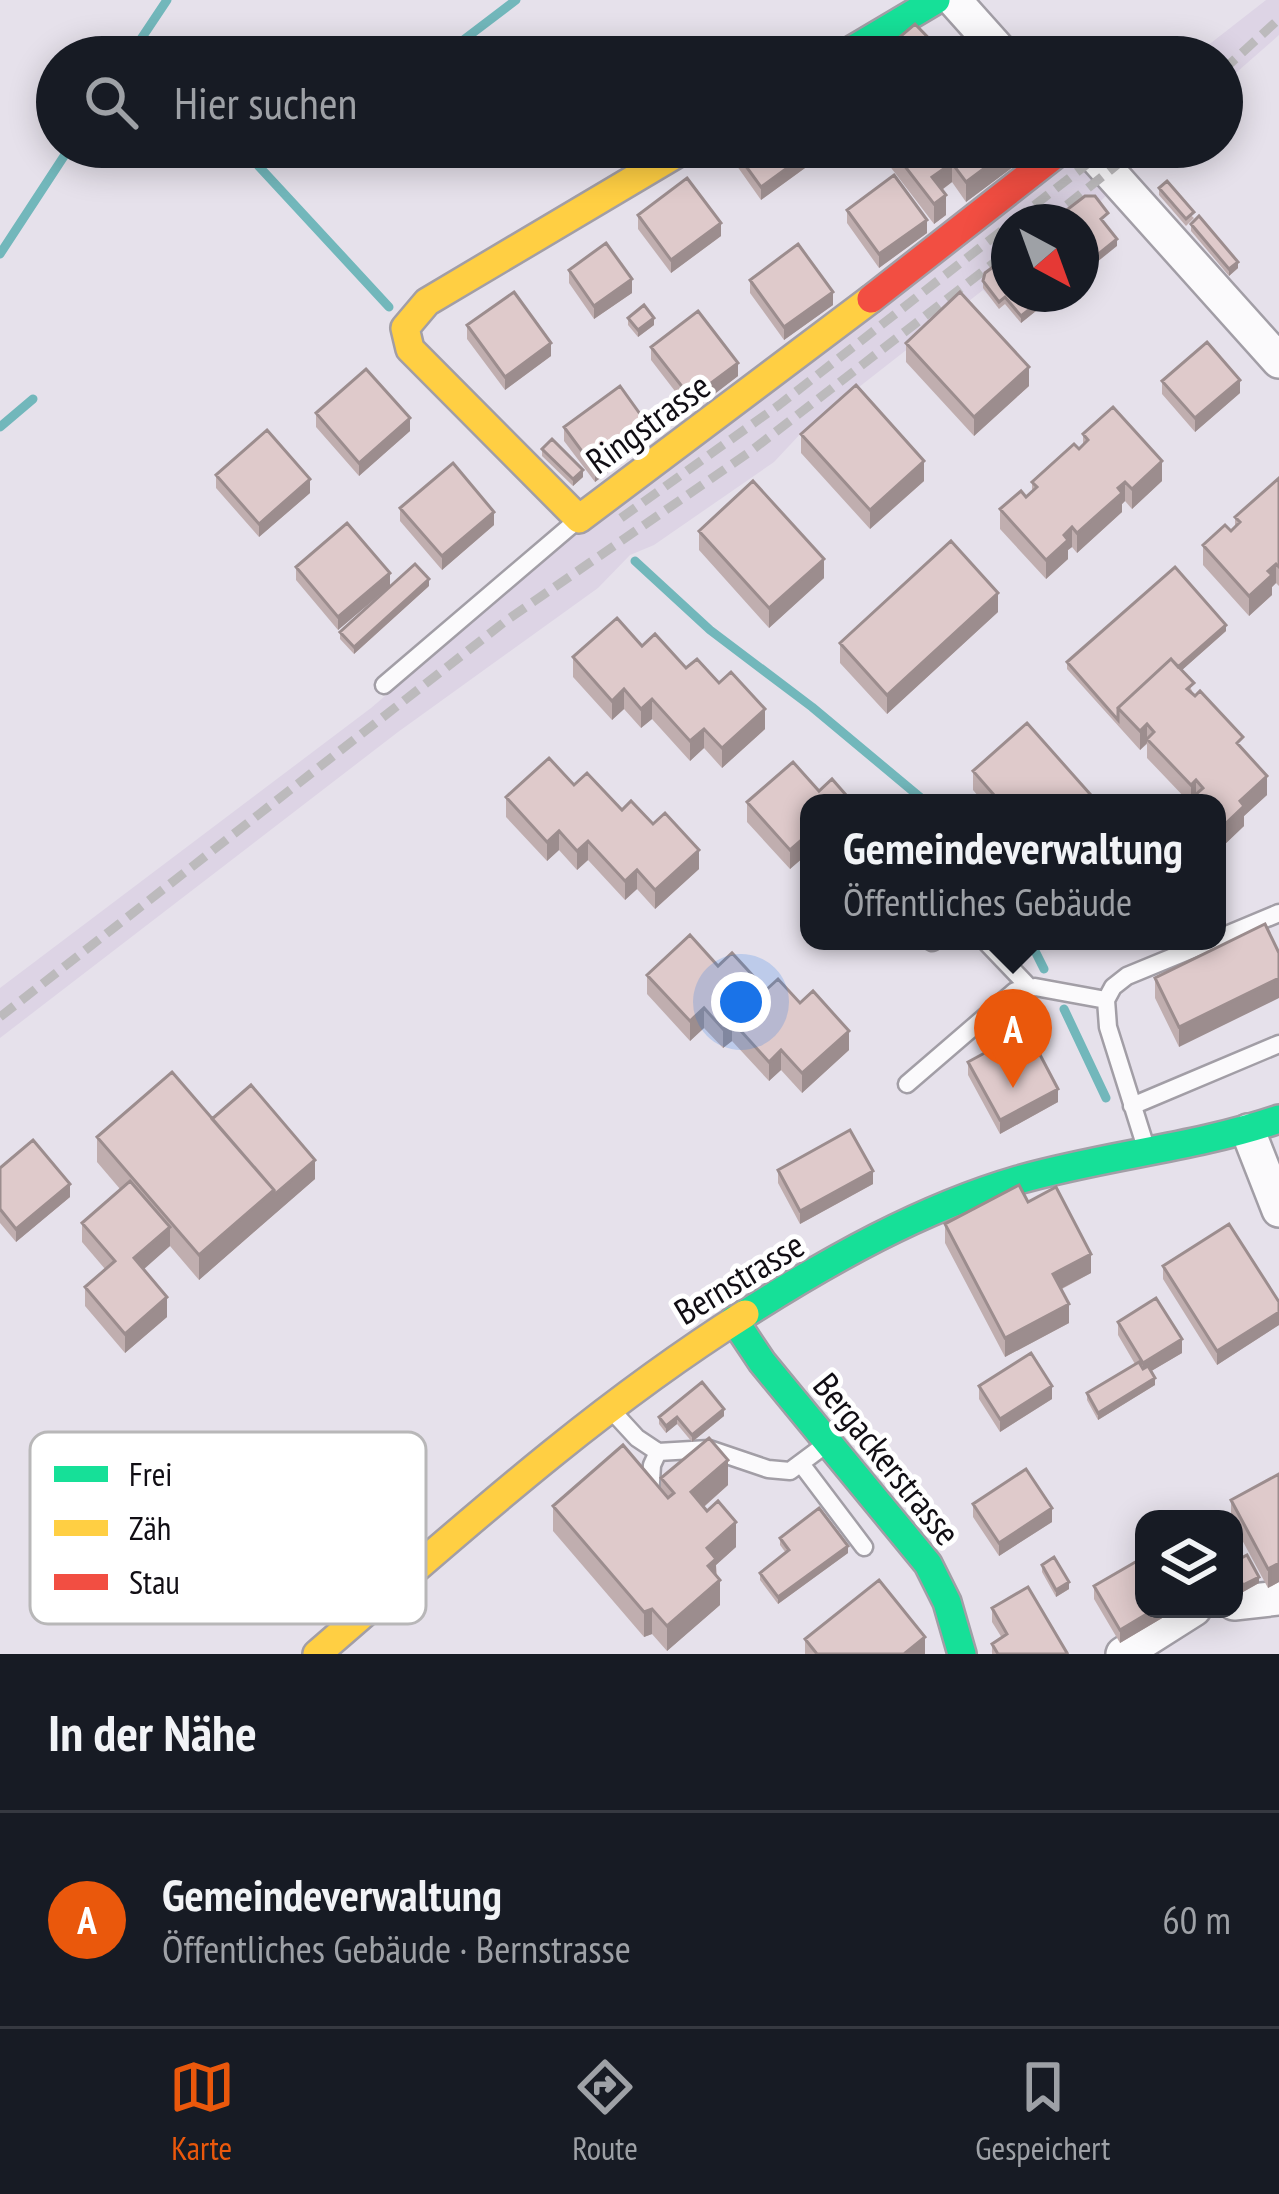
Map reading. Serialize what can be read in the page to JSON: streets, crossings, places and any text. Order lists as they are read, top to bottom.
{
  "streets": {
    "street": ["Ringstrasse", "Bernstrasse", "Bergackerstrasse"]
  },
  "crossings": [
    ["Bernstrasse", "Bergackerstrasse"]
  ],
  "legend": ["Frei", "Zäh", "Stau"],
  "north": "bottom right",
  "page": {
    "search": "Hier suchen",
    "popup": ["Gemeindeverwaltung", "Öffentliches Gebäude"],
    "pins": "A",
    "heading": "In der Nähe",
    "list": [
      {
        "mark": "A",
        "name": "Gemeindeverwaltung",
        "note": "Öffentliches Gebäude · Bernstrasse",
        "value": "60 m"
      }
    ],
    "nav": ["Karte", "Route", "Gespeichert"]
  }
}
